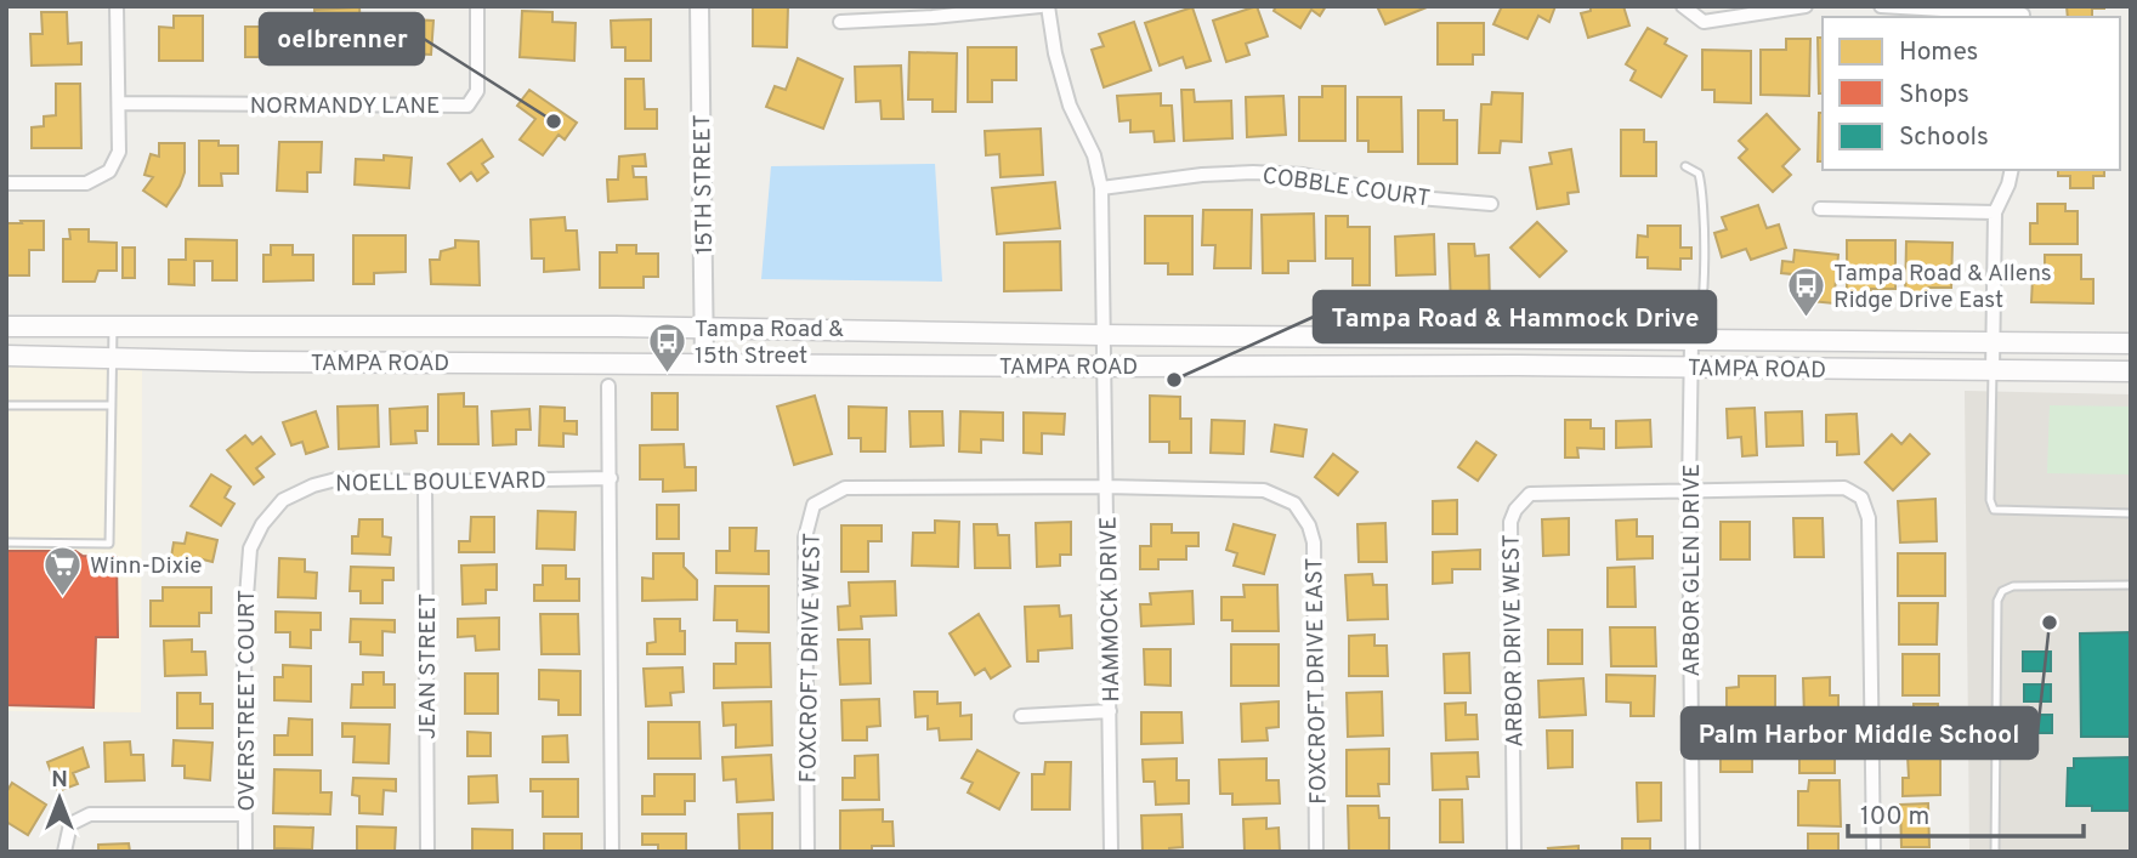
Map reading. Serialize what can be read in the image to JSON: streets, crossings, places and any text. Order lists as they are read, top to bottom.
{
  "streets": {
    "main road": ["TAMPA ROAD"],
    "street": [
      "NORMANDY LANE",
      "15TH STREET",
      "COBBLE COURT",
      "NOELL BOULEVARD",
      "ARBOR GLEN DRIVE",
      "HAMMOCK DRIVE",
      "ARBOR DRIVE WEST",
      "FOXCROFT DRIVE WEST",
      "JEAN STREET",
      "FOXCROFT DRIVE EAST",
      "OVERSTREET COURT"
    ]
  },
  "crossings": [
    ["15TH STREET", "TAMPA ROAD"],
    ["COBBLE COURT", "HAMMOCK DRIVE"],
    ["TAMPA ROAD", "ARBOR GLEN DRIVE"],
    ["TAMPA ROAD", "HAMMOCK DRIVE"],
    ["NOELL BOULEVARD", "JEAN STREET"],
    ["NOELL BOULEVARD", "OVERSTREET COURT"],
    ["ARBOR GLEN DRIVE", "ARBOR DRIVE WEST"],
    ["HAMMOCK DRIVE", "FOXCROFT DRIVE WEST"],
    ["HAMMOCK DRIVE", "FOXCROFT DRIVE EAST"],
    ["FOXCROFT DRIVE WEST", "FOXCROFT DRIVE EAST"]
  ],
  "places": {
    "other": ["oelbrenner", "Tampa Road & Hammock Drive", "Palm Harbor Middle School"],
    "bus stop": ["Tampa Road & Allens Ridge Drive East", "Tampa Road & 15th Street"],
    "supermarket": ["Winn-Dixie"]
  },
  "legend": ["Homes", "Shops", "Schools"],
  "scale_bar": "100 m",
  "north": "top"
}
